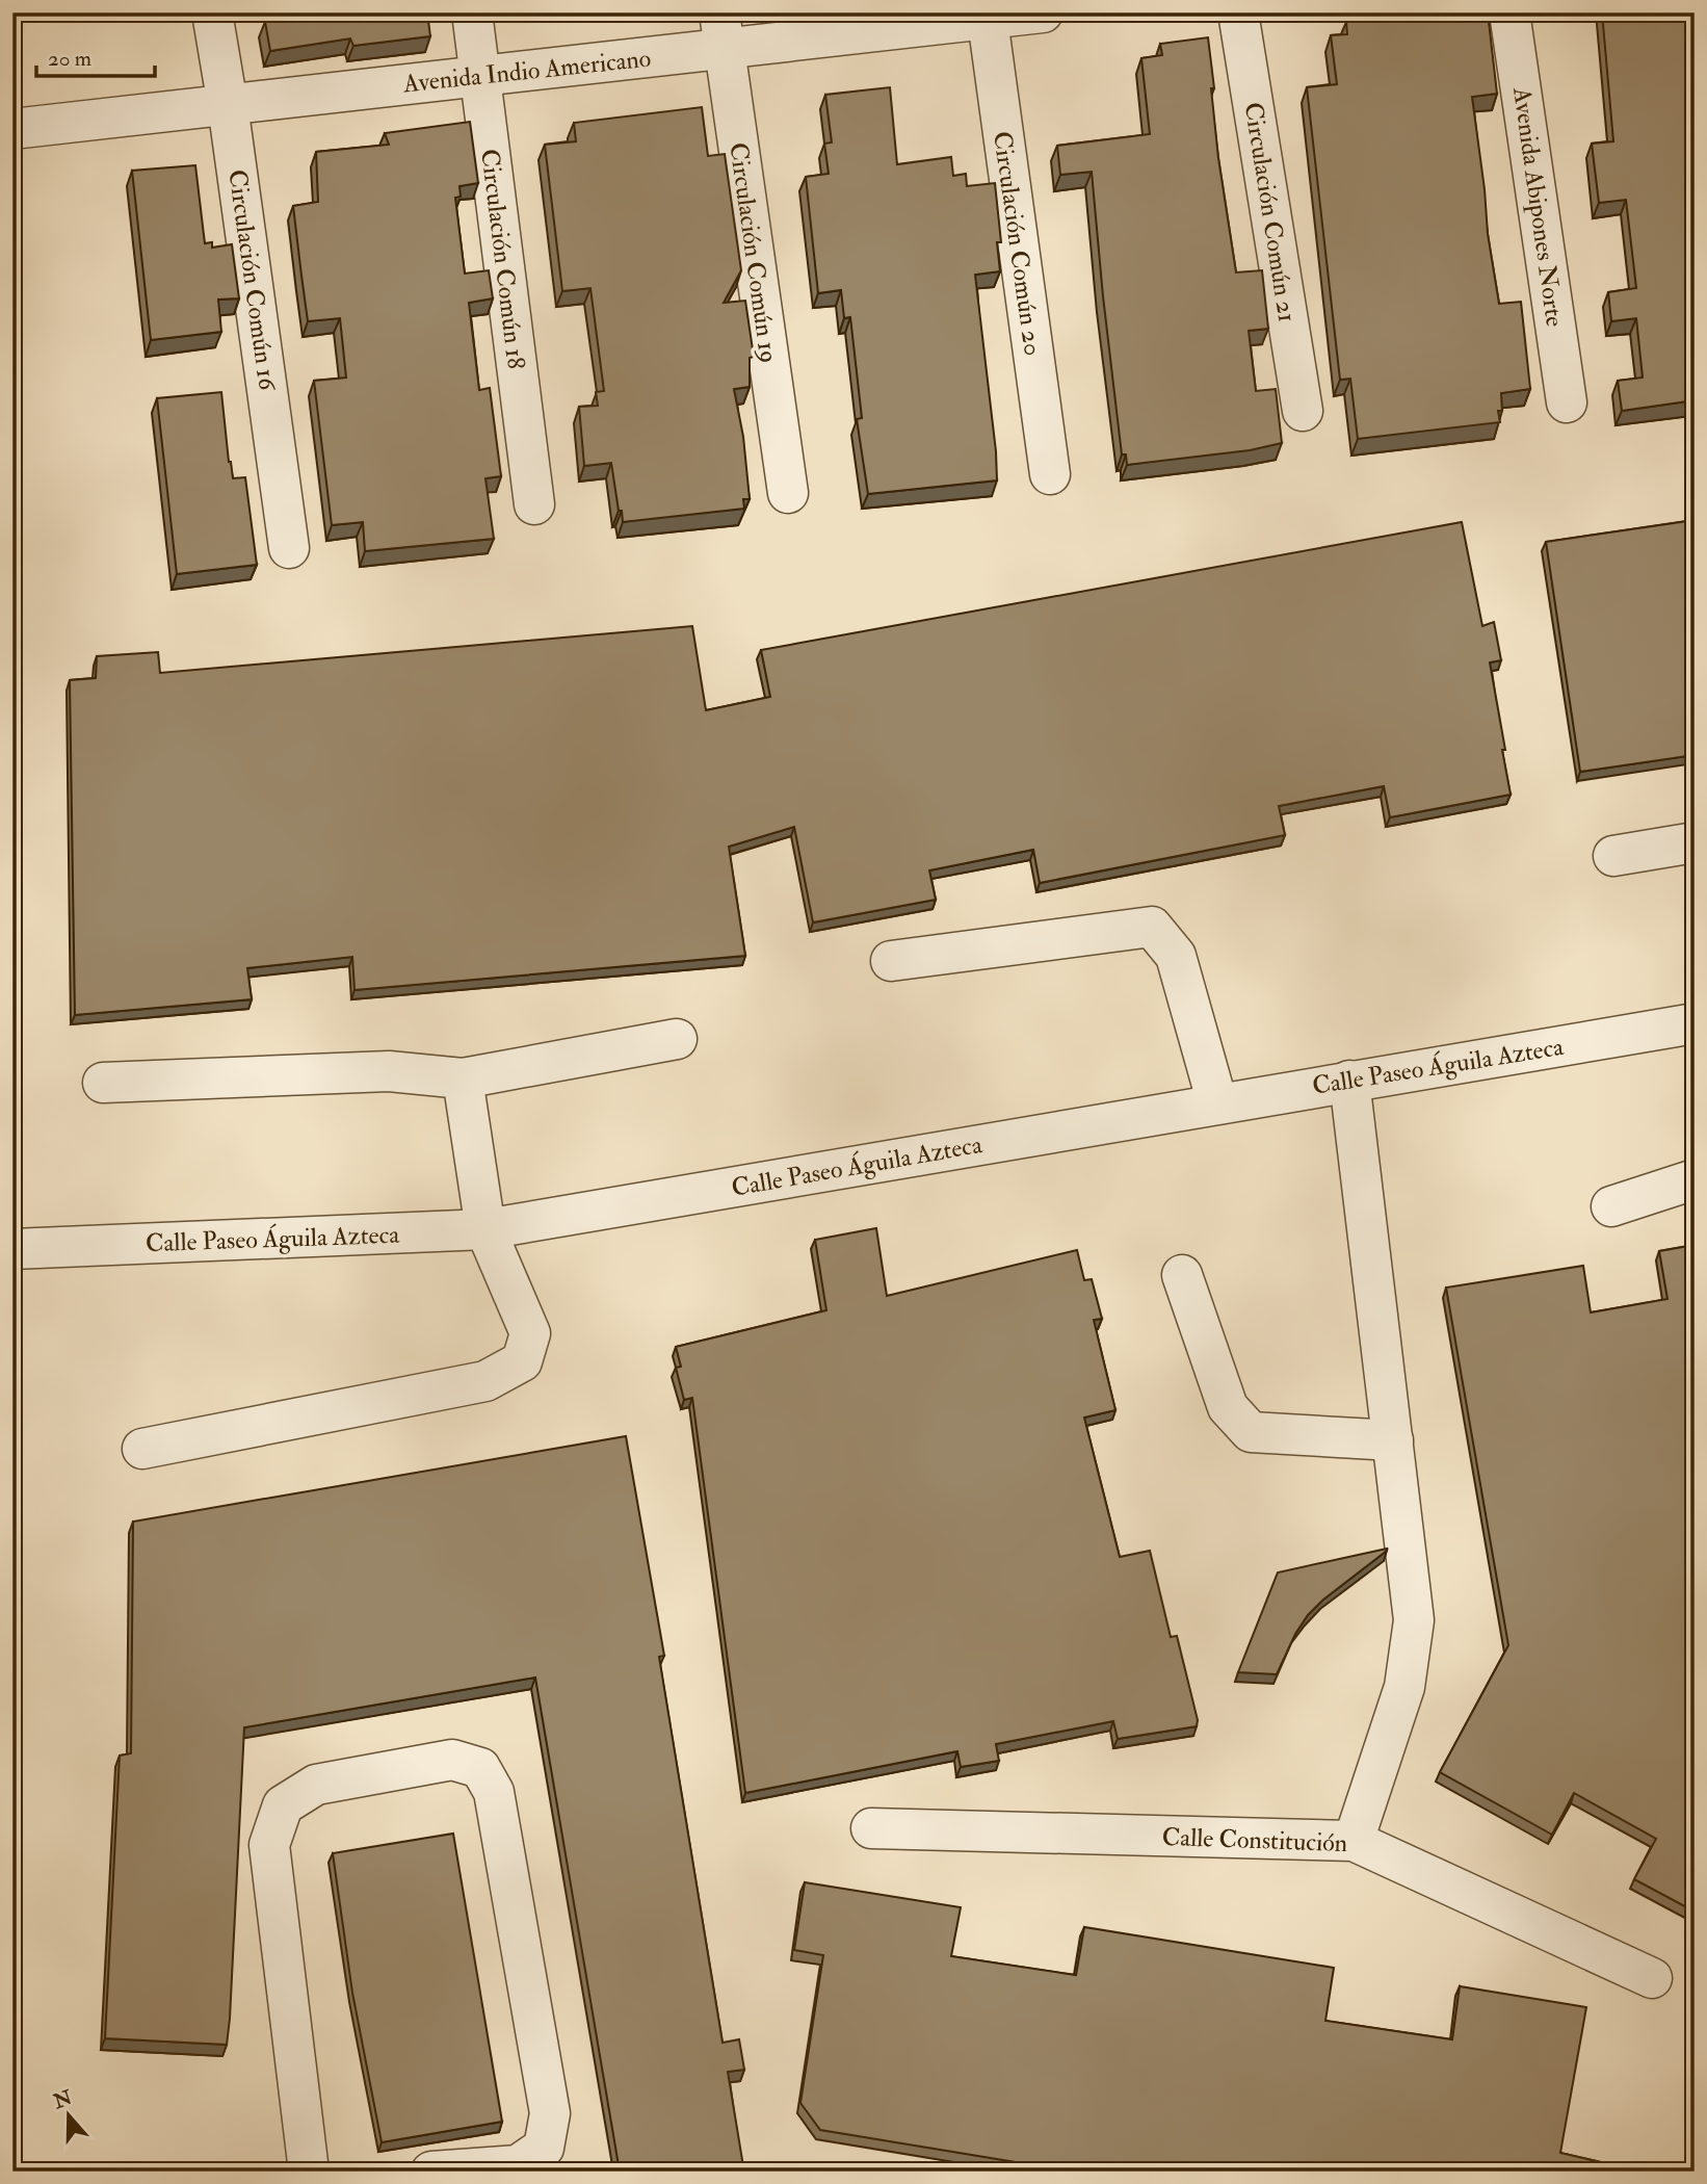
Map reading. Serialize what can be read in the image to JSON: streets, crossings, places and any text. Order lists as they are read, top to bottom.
{
  "streets": {
    "street": [
      "Avenida Indio Americano",
      "Avenida Abipones Norte",
      "Circulación Común 21",
      "Circulación Común 20",
      "Circulación Común 19",
      "Circulación Común 18",
      "Circulación Común 16",
      "Calle Paseo Águila Azteca",
      "Calle Constitución"
    ]
  },
  "crossings": [
    ["Avenida Indio Americano", "Circulación Común 20"],
    ["Avenida Indio Americano", "Circulación Común 19"],
    ["Avenida Indio Americano", "Circulación Común 18"],
    ["Avenida Indio Americano", "Circulación Común 16"]
  ],
  "scale_bar": "20 m",
  "north": "top"
}
